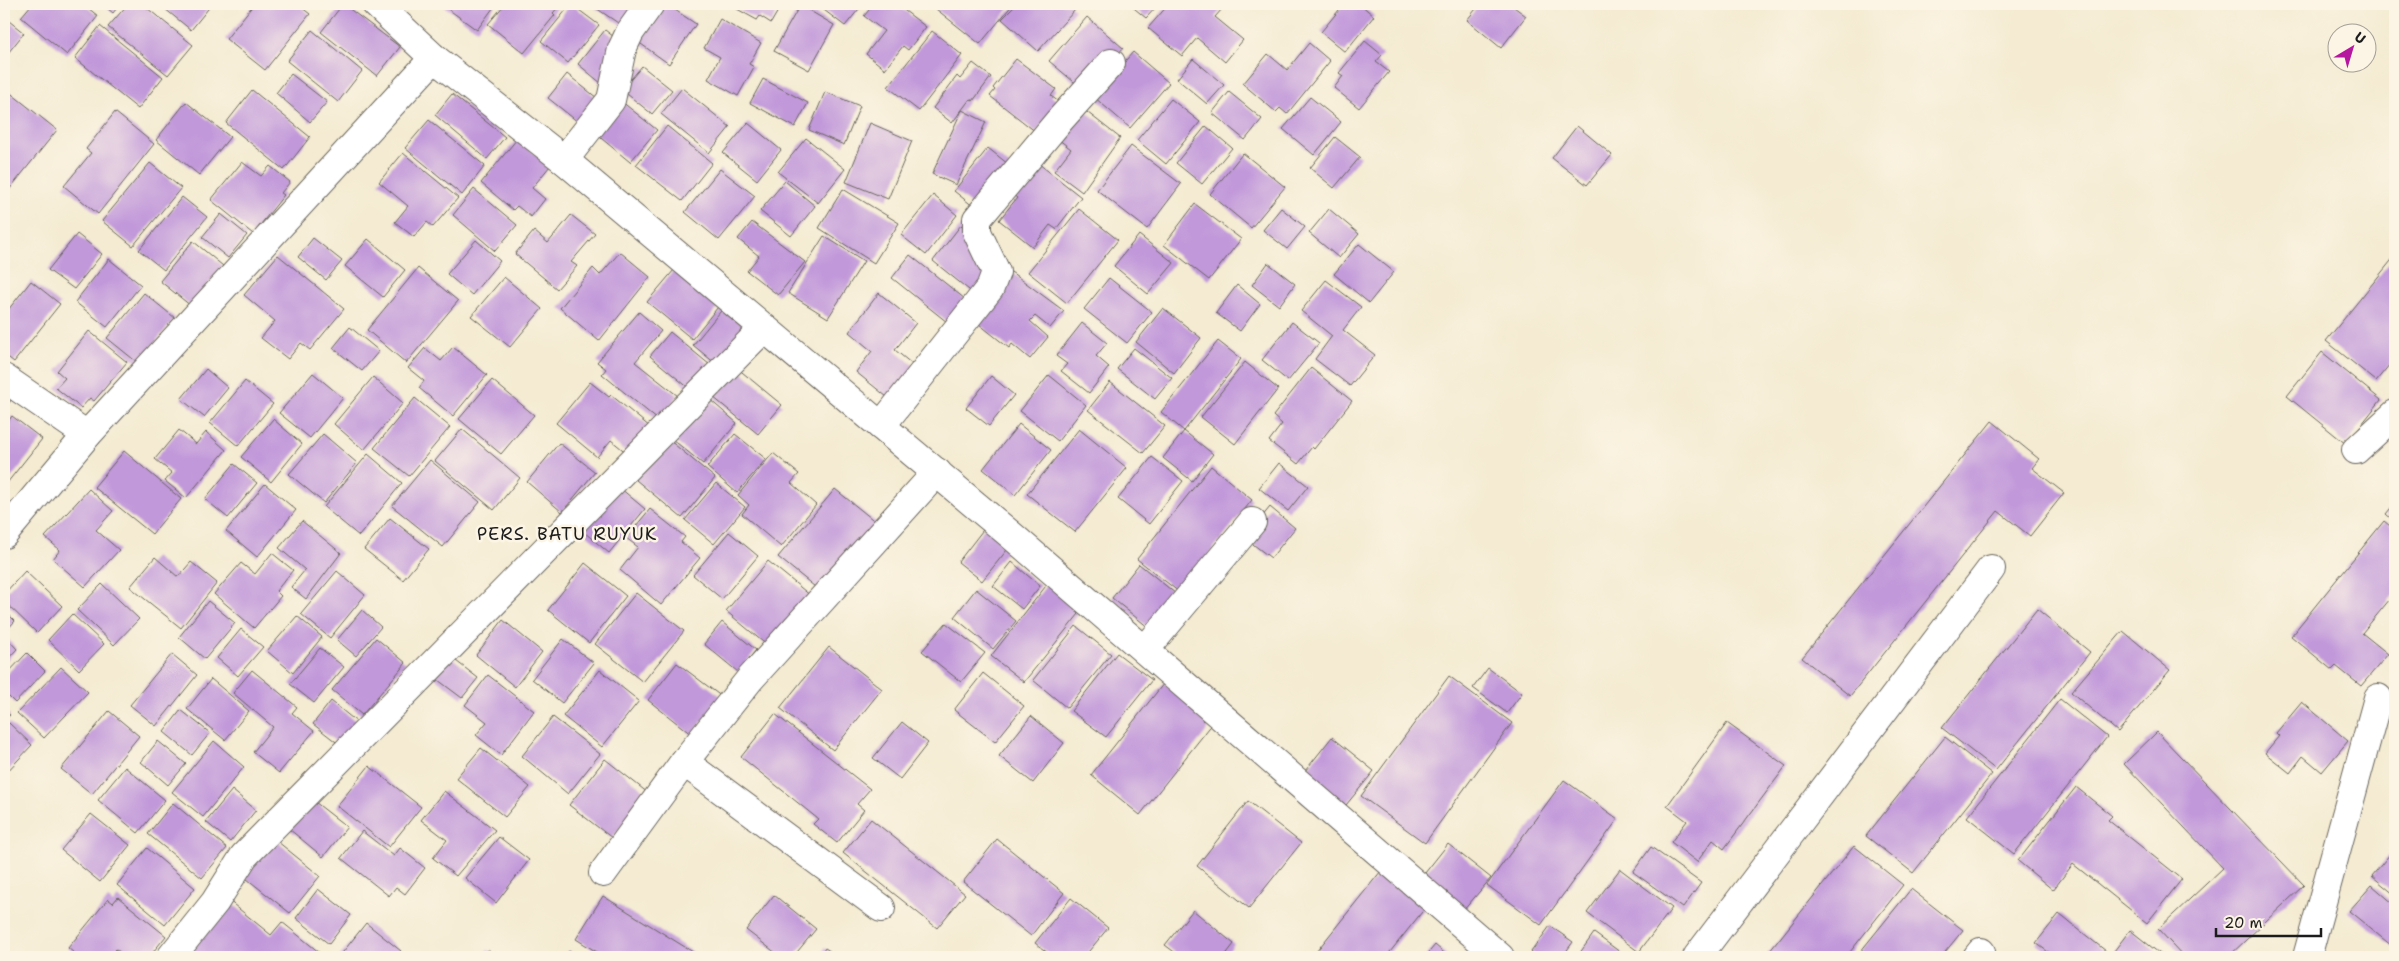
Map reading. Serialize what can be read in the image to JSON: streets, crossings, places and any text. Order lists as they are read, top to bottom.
{
  "districts": ["PERS. BATU RUYUK"],
  "scale_bar": "20 m",
  "north": "top right"
}
